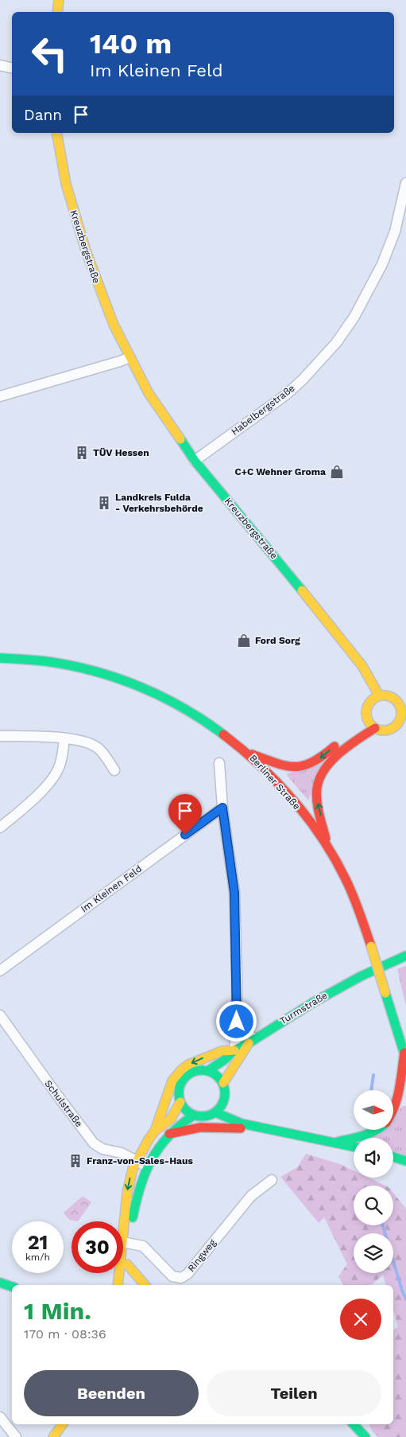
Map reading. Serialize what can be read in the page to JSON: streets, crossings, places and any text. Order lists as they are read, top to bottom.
{
  "streets": {
    "main road": ["Kreuzbergstraße", "Berliner Straße", "Turmstraße"],
    "street": [
      "Habelbergstraße",
      "Im Kleinen Feld",
      "Schulstraße",
      "Ringweg"
    ]
  },
  "crossings": [
    ["Kreuzbergstraße", "Habelbergstraße"]
  ],
  "places": {
    "building": ["TÜV Hessen", "Landkreis Fulda - Verkehrsbehörde", "Franz-von-Sales-Haus"],
    "shop": ["C+C Wehner Groma", "Ford Sorg"]
  },
  "north": "right",
  "page": {
    "turn": ["140 m", "Im Kleinen Feld"],
    "then": "Dann",
    "speed": "21 km/h",
    "limit": "30",
    "heading": ["1 Min.", "170 m · 08:36"],
    "buttons": ["Beenden", "Teilen"]
  }
}
